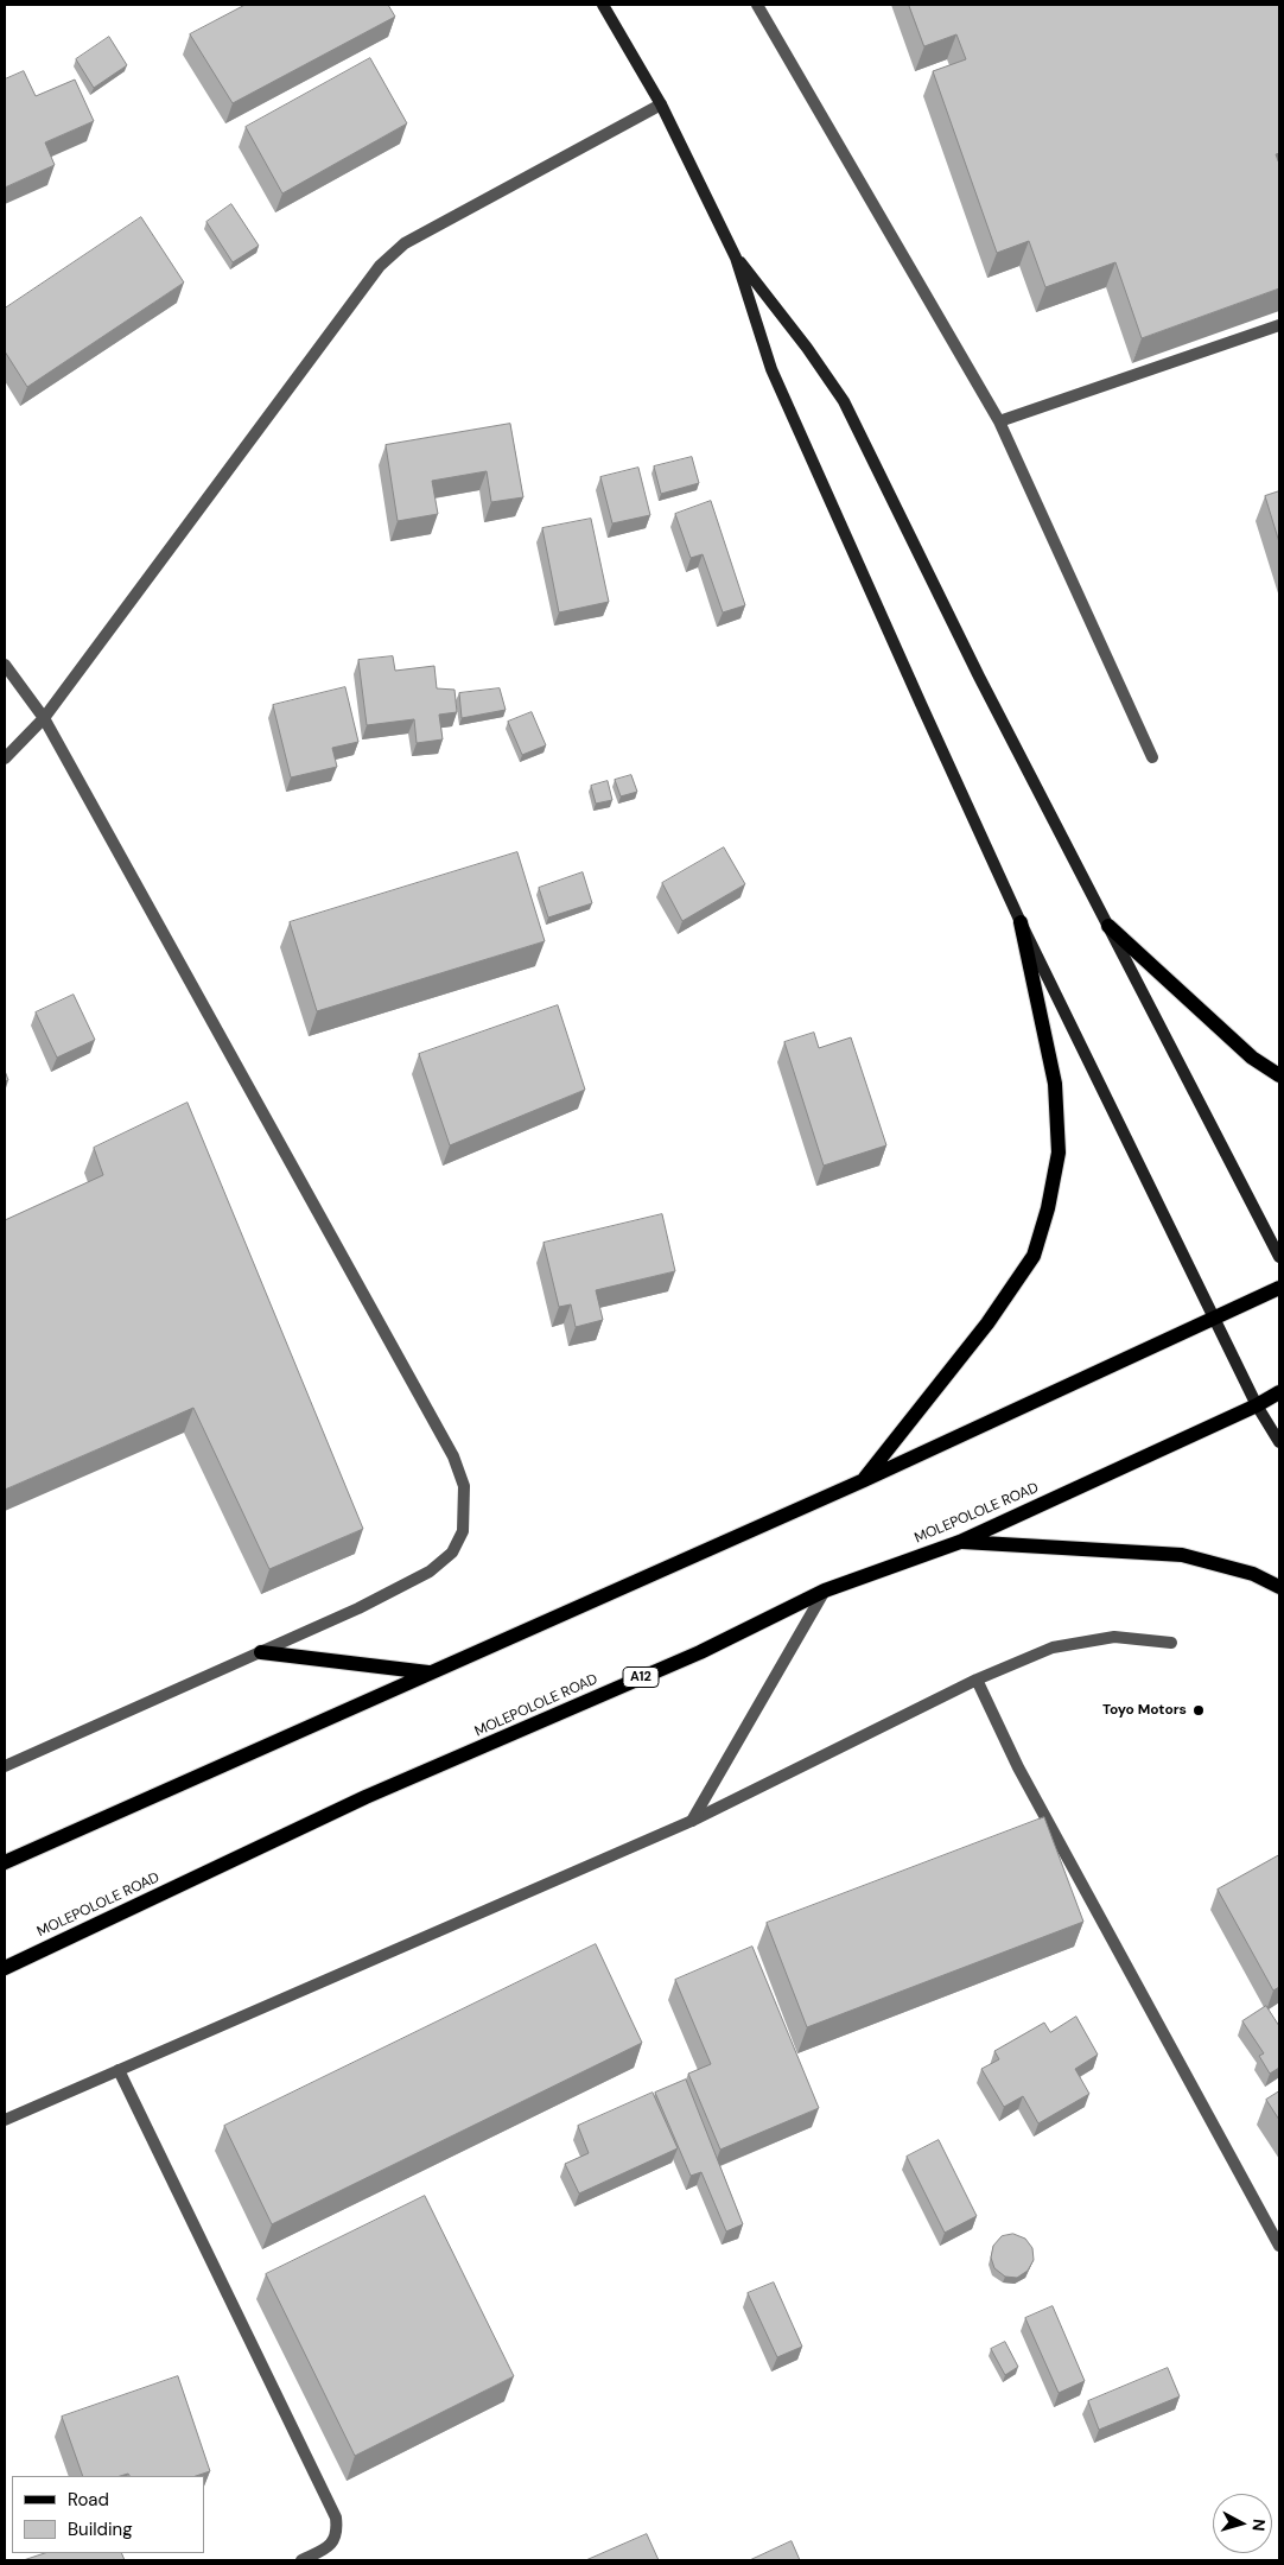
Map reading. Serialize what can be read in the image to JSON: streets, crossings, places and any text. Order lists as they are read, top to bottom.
{
  "streets": {
    "main road": ["MOLEPOLOLE ROAD", "A12"]
  },
  "places": ["Toyo Motors"],
  "legend": ["Road", "Building"],
  "north": "right"
}
